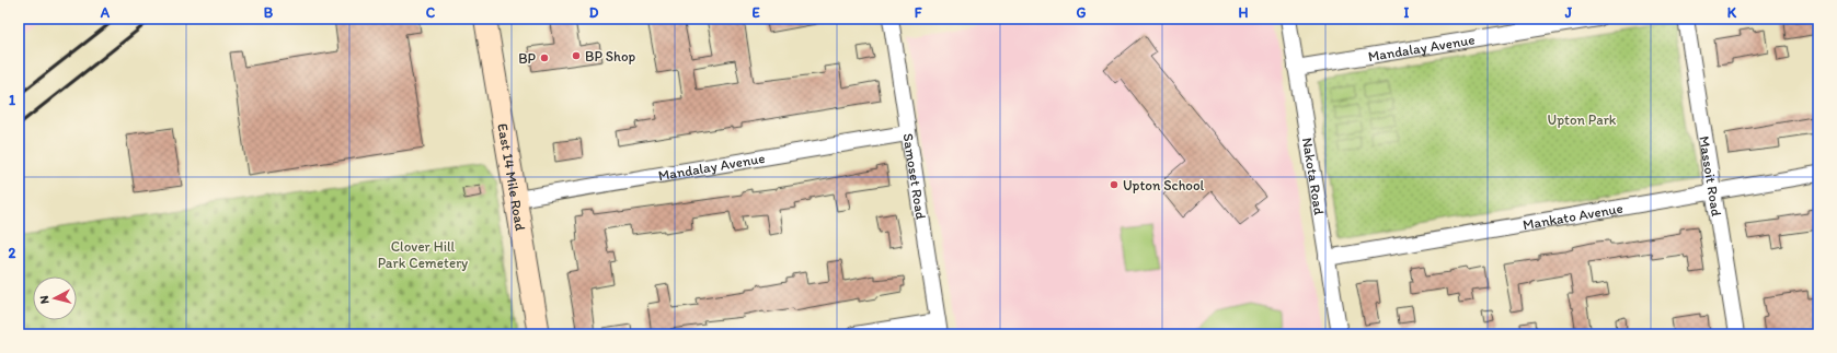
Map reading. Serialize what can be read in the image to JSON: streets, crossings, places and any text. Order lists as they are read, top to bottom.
{
  "streets": {
    "main road": ["East 14 Mile Road"],
    "street": [
      "Mandalay Avenue",
      "Massoit Road",
      "Samoset Road",
      "Nakota Road",
      "Mankato Avenue"
    ]
  },
  "crossings": [
    ["Mandalay Avenue", "East 14 Mile Road"],
    ["Mandalay Avenue", "Samoset Road"],
    ["Mandalay Avenue", "Nakota Road"],
    ["Massoit Road", "Mankato Avenue"],
    ["Nakota Road", "Mankato Avenue"]
  ],
  "parks": ["Upton Park", "Clover Hill Park Cemetery"],
  "places": ["BP Shop", "BP", "Upton School"],
  "north": "left",
  "grid": {
    "columns": [
      "A",
      "B",
      "C",
      "D",
      "E",
      "F",
      "G",
      "H",
      "I",
      "J",
      "K"
    ],
    "rows": ["1", "2"]
  }
}
